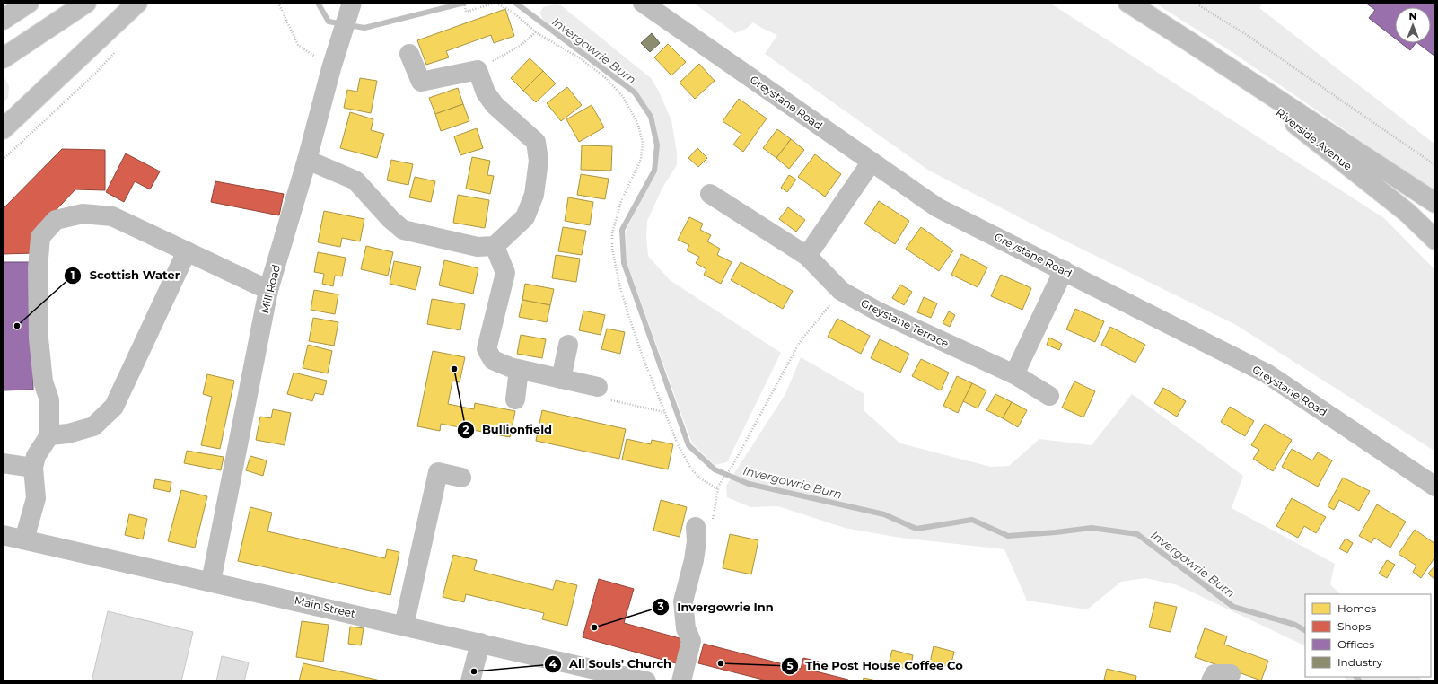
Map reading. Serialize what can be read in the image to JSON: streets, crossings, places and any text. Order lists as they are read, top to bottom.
{
  "streets": {
    "main road": [
      "Greystane Road",
      "Riverside Avenue",
      "Mill Road",
      "Greystane Terrace",
      "Main Street"
    ]
  },
  "crossings": [
    ["Mill Road", "Main Street"]
  ],
  "water": ["Invergowrie Burn"],
  "places": [
    "Scottish Water",
    "Bullionfield",
    "Invergowrie Inn",
    "The Post House Coffee Co",
    "All Souls' Church"
  ],
  "legend": [
    "Homes",
    "Shops",
    "Offices",
    "Industry"
  ],
  "north": "top"
}
